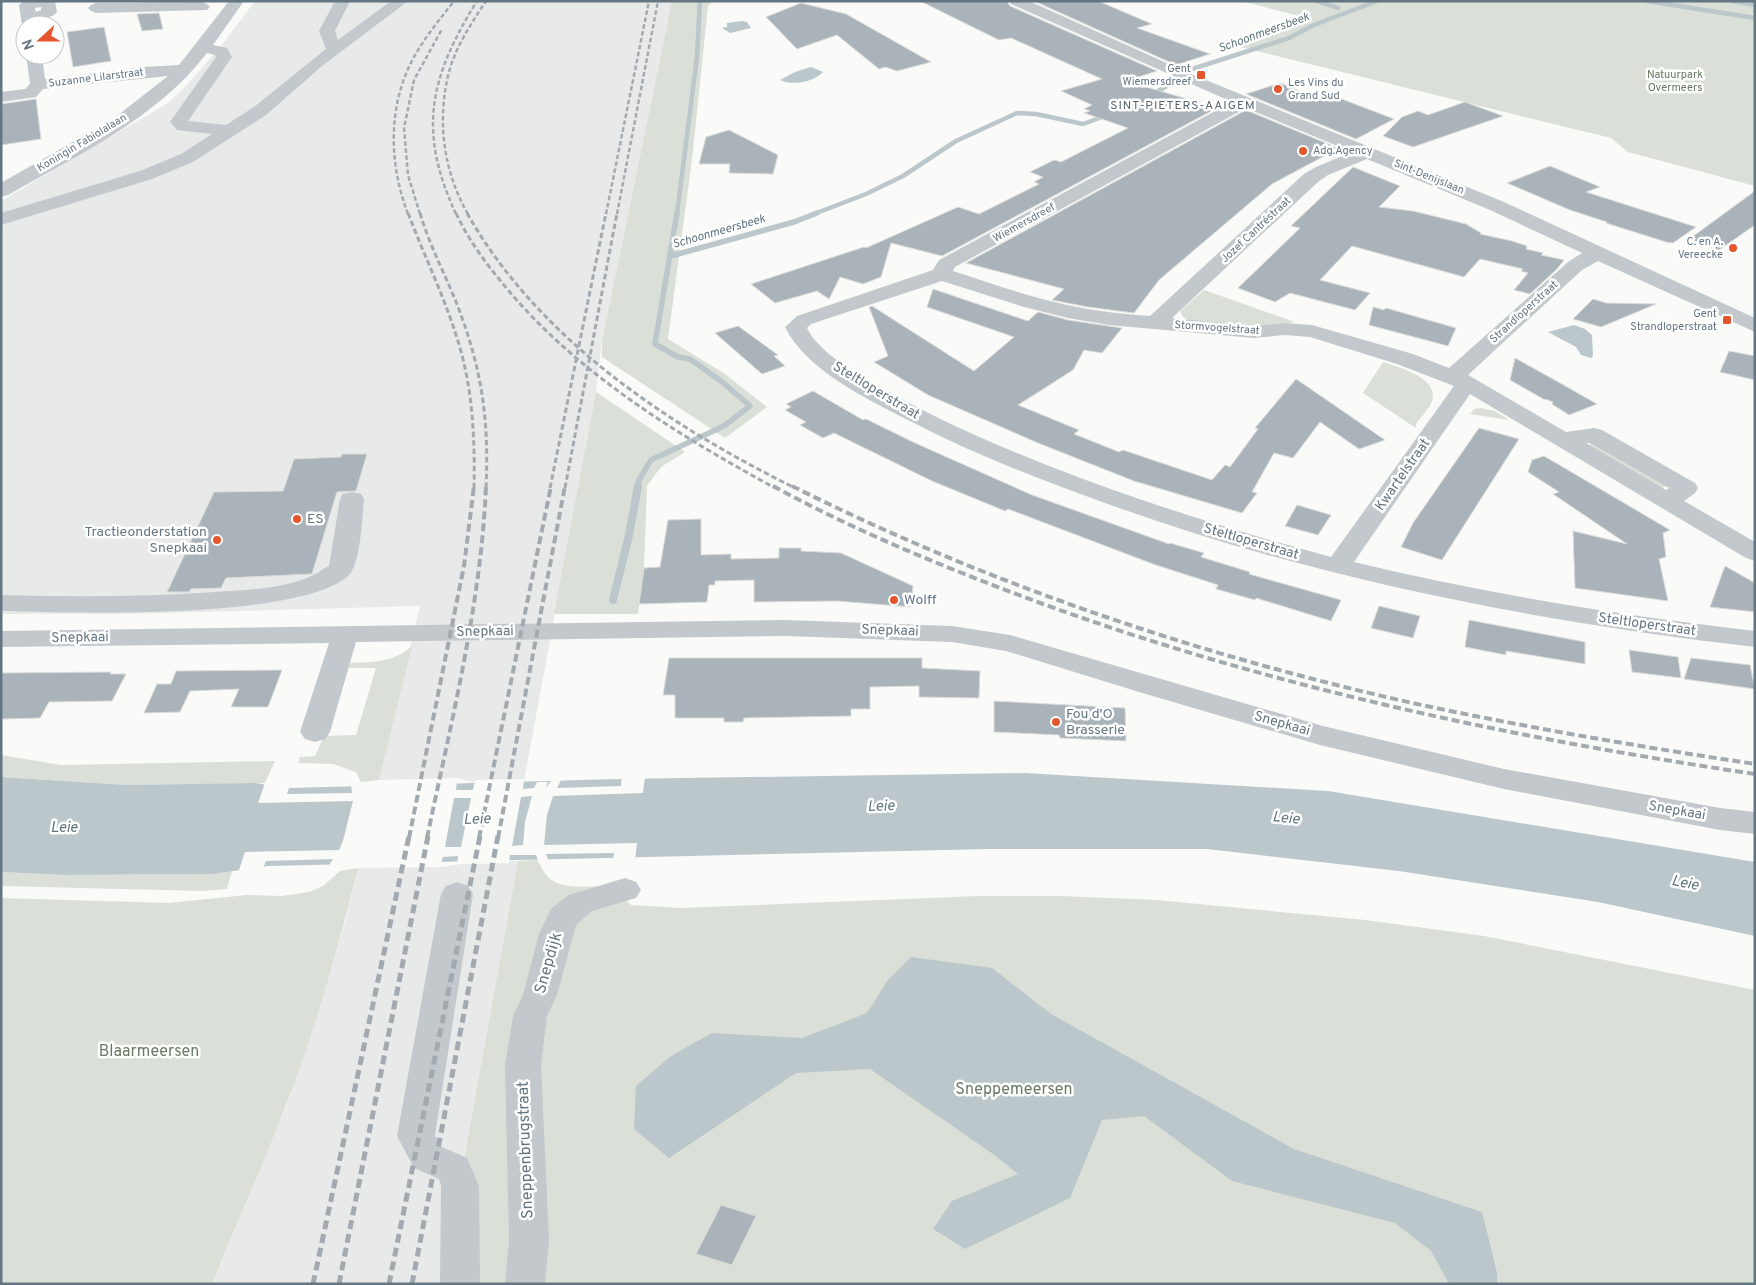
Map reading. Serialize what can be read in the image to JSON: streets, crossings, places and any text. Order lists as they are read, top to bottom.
{
  "streets": {
    "street": [
      "Suzanne Lilarstraat",
      "Koningin Fabiolalaan",
      "Sint-Denijslaan",
      "Wiemersdreef",
      "Jozef Cantréstraat",
      "Strandloperstraat",
      "Stormvogelstraat",
      "Steltloperstraat",
      "Kwartelstraat",
      "Snepkaai",
      "Snepdijk",
      "Sneppenbrugstraat"
    ]
  },
  "crossings": [
    ["Suzanne Lilarstraat", "Koningin Fabiolalaan"],
    ["Sint-Denijslaan", "Wiemersdreef"],
    ["Sint-Denijslaan", "Jozef Cantréstraat"],
    ["Sint-Denijslaan", "Strandloperstraat"],
    ["Wiemersdreef", "Stormvogelstraat"],
    ["Wiemersdreef", "Steltloperstraat"],
    ["Jozef Cantréstraat", "Stormvogelstraat"],
    ["Strandloperstraat", "Stormvogelstraat"],
    ["Strandloperstraat", "Kwartelstraat"],
    ["Stormvogelstraat", "Kwartelstraat"],
    ["Steltloperstraat", "Kwartelstraat"],
    ["Snepdijk", "Sneppenbrugstraat"]
  ],
  "districts": ["SINT-PIETERS-AAIGEM"],
  "water": ["Schoonmeersbeek", "Leie"],
  "parks": ["Natuurpark Overmeers", "Blaarmeersen", "Sneppemeersen"],
  "places": {
    "transit": ["Gent Wiemersdreef", "Gent Strandloperstraat"],
    "other": [
      "Les Vins du Grand Sud",
      "Adg.Agency",
      "C. en A. Vereecke",
      "ES",
      "Tractieonderstation Snepkaai",
      "Wolff",
      "Fou d'O Brasserie"
    ]
  },
  "north": "left"
}
